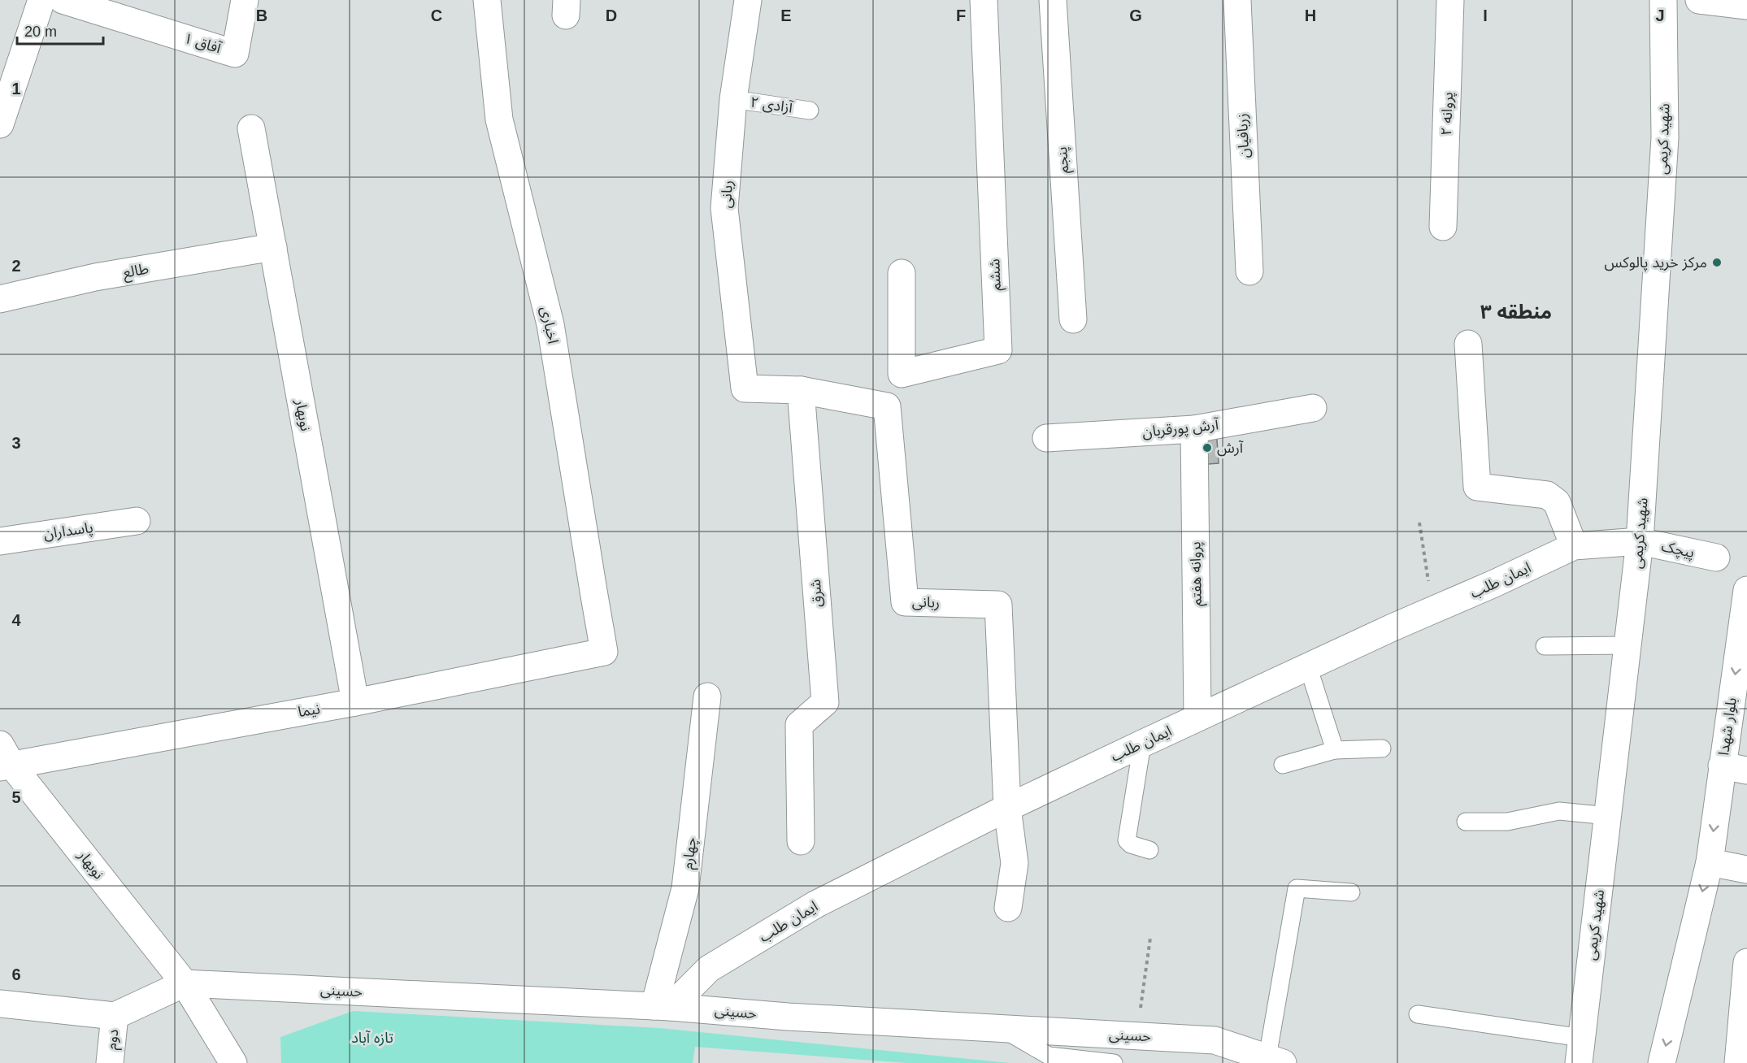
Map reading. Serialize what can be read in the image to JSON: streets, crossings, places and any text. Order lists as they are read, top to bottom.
{
  "streets": {
    "street": [
      "آفاق ۱",
      "پروانه ۲",
      "زربافیان",
      "شهید کریمی",
      "پنجم",
      "ربانی",
      "طالع",
      "ششم",
      "اخباری",
      "نوبهار",
      "آرش پورقربان",
      "پاسداران",
      "پیچک",
      "پروانه هفتم",
      "ایمان طلب",
      "شرق",
      "نیما",
      "بلوار شهدا",
      "چهارم",
      "حسینی",
      "دوم"
    ],
    "lane": ["آزادی ۲"]
  },
  "crossings": [
    ["آزادی ۲", "ربانی"],
    ["شهید کریمی", "پیچک"],
    ["شهید کریمی", "ایمان طلب"],
    ["ربانی", "ایمان طلب"],
    ["ربانی", "شرق"],
    ["طالع", "نوبهار"],
    ["اخباری", "نیما"],
    ["نوبهار", "نیما"],
    ["نوبهار", "حسینی"],
    ["آرش پورقربان", "پروانه هفتم"],
    ["پیچک", "ایمان طلب"],
    ["پروانه هفتم", "ایمان طلب"],
    ["ایمان طلب", "چهارم"],
    ["ایمان طلب", "حسینی"],
    ["چهارم", "حسینی"]
  ],
  "one_way": ["بلوار شهدا"],
  "districts": ["منطقه ۳"],
  "parks": ["تازه آباد"],
  "places": ["مركز خريد پالوكس", "آرش"],
  "scale_bar": "20 m",
  "grid": {
    "columns": [
      "B",
      "C",
      "D",
      "E",
      "F",
      "G",
      "H",
      "I",
      "J"
    ],
    "rows": [
      "1",
      "2",
      "3",
      "4",
      "5",
      "6"
    ]
  }
}
